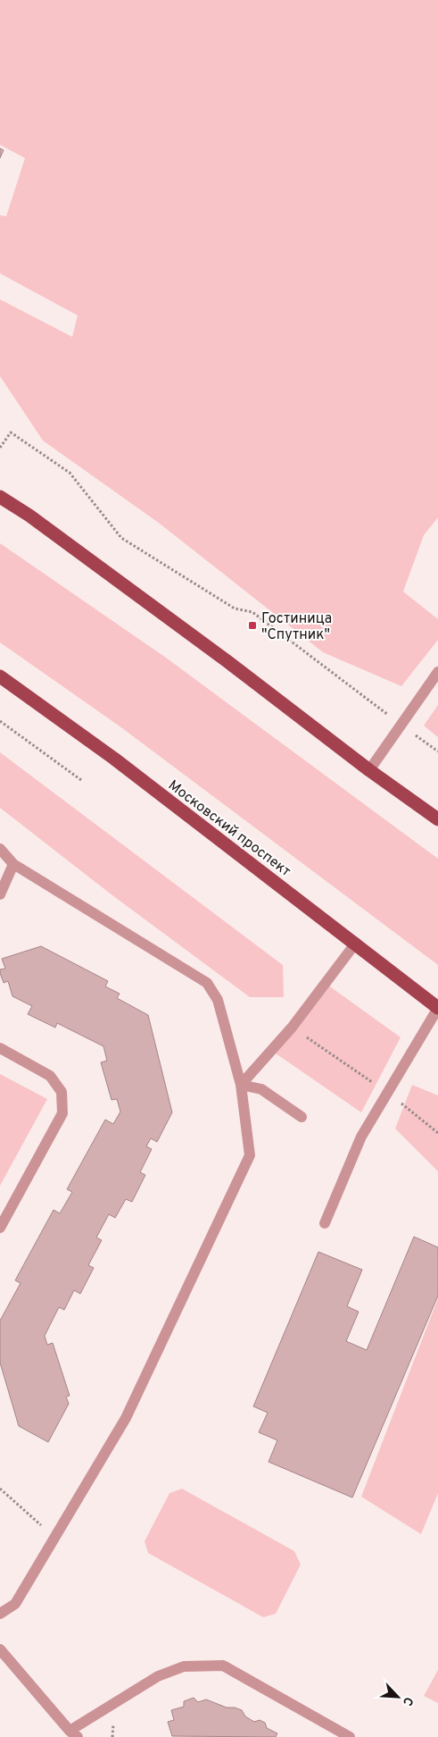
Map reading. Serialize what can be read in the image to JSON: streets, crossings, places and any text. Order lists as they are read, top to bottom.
{
  "streets": {
    "main road": ["Московский проспект"]
  },
  "places": {
    "transit": ["Гостиница \"Спутник\""]
  },
  "north": "bottom right"
}
